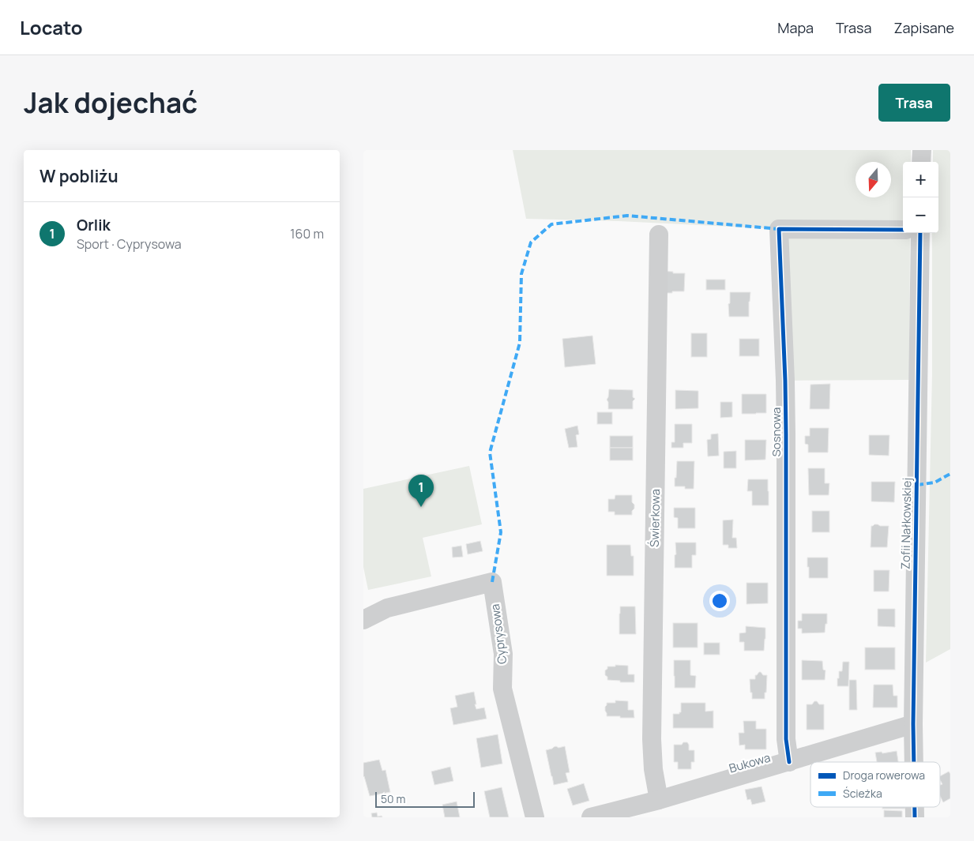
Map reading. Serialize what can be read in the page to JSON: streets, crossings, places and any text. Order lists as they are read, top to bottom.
{
  "streets": {
    "street": [
      "Sosnowa",
      "Świerkowa",
      "Zofii Nałkowskiej",
      "Cyprysowa",
      "Bukowa"
    ]
  },
  "crossings": [
    ["Sosnowa", "Bukowa"],
    ["Świerkowa", "Bukowa"],
    ["Zofii Nałkowskiej", "Bukowa"]
  ],
  "legend": ["Droga rowerowa", "Ścieżka"],
  "scale_bar": "50 m",
  "north": "bottom",
  "page": {
    "header": "Locato",
    "nav": ["Mapa", "Trasa", "Zapisane"],
    "title": "Jak dojechać",
    "buttons": "Trasa",
    "heading": "W pobliżu",
    "map_buttons": ["+", "−"],
    "list": [
      {
        "mark": "1",
        "name": "Orlik",
        "note": "Sport · Cyprysowa",
        "value": "160 m"
      }
    ],
    "pins": "1",
    "scale": "50 m"
  }
}
